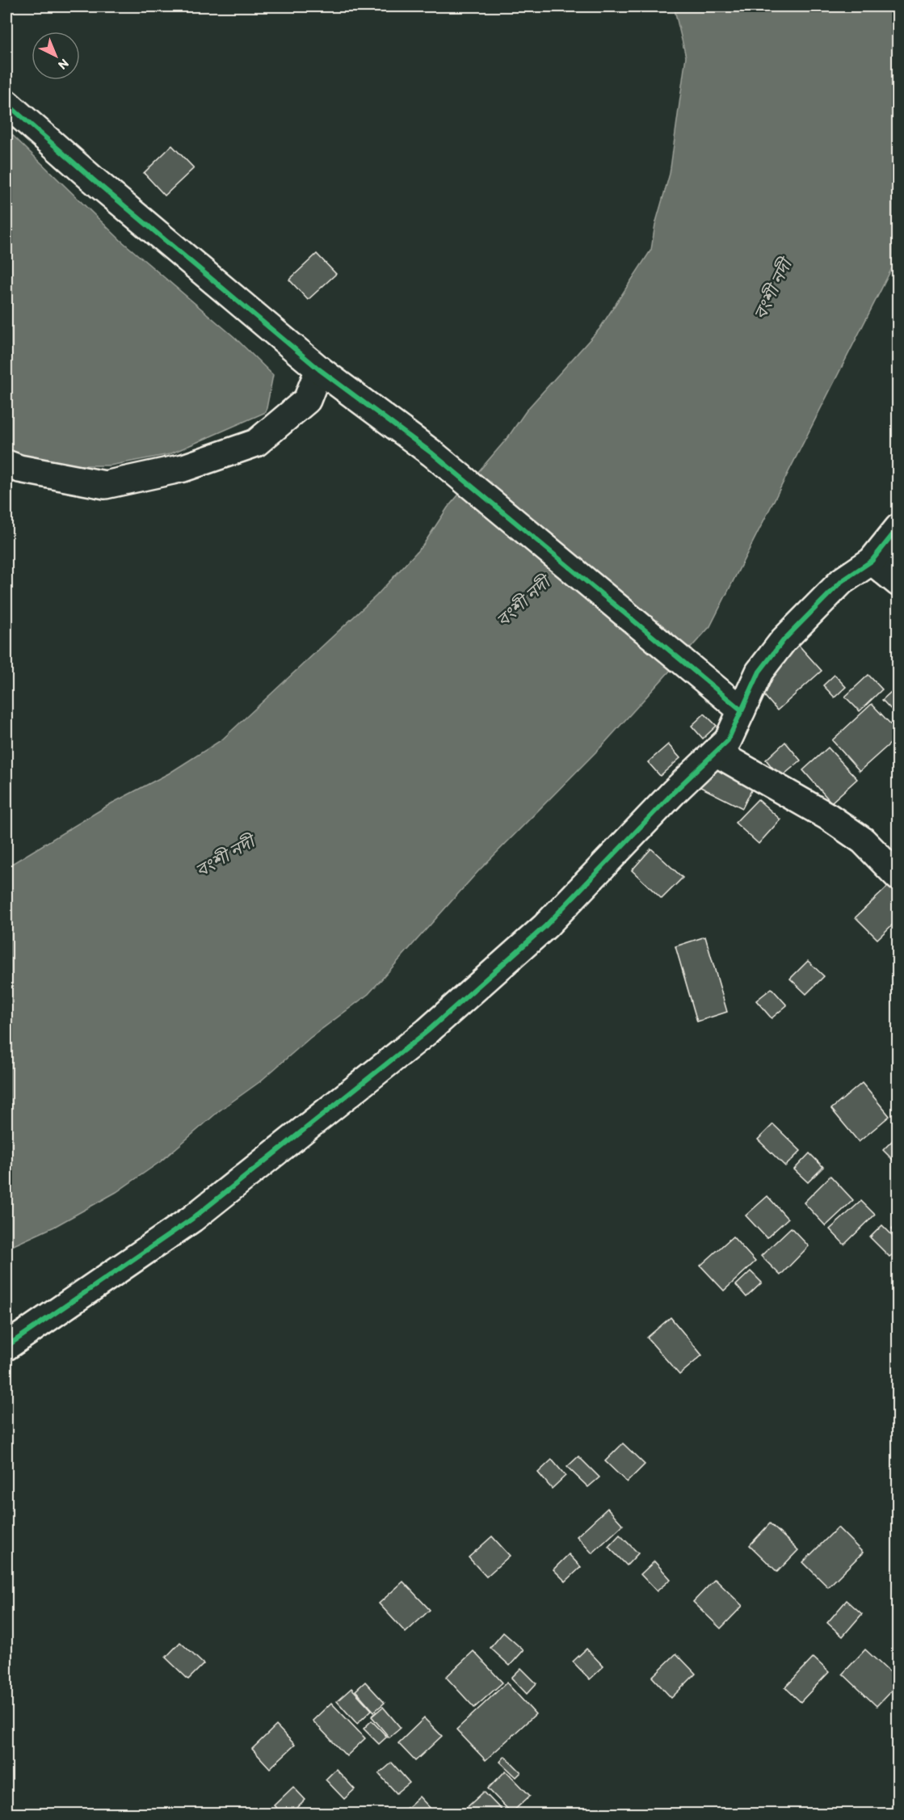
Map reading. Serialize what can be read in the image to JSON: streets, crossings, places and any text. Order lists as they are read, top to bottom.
{
  "water": ["বংশী নদী"],
  "north": "bottom right"
}
